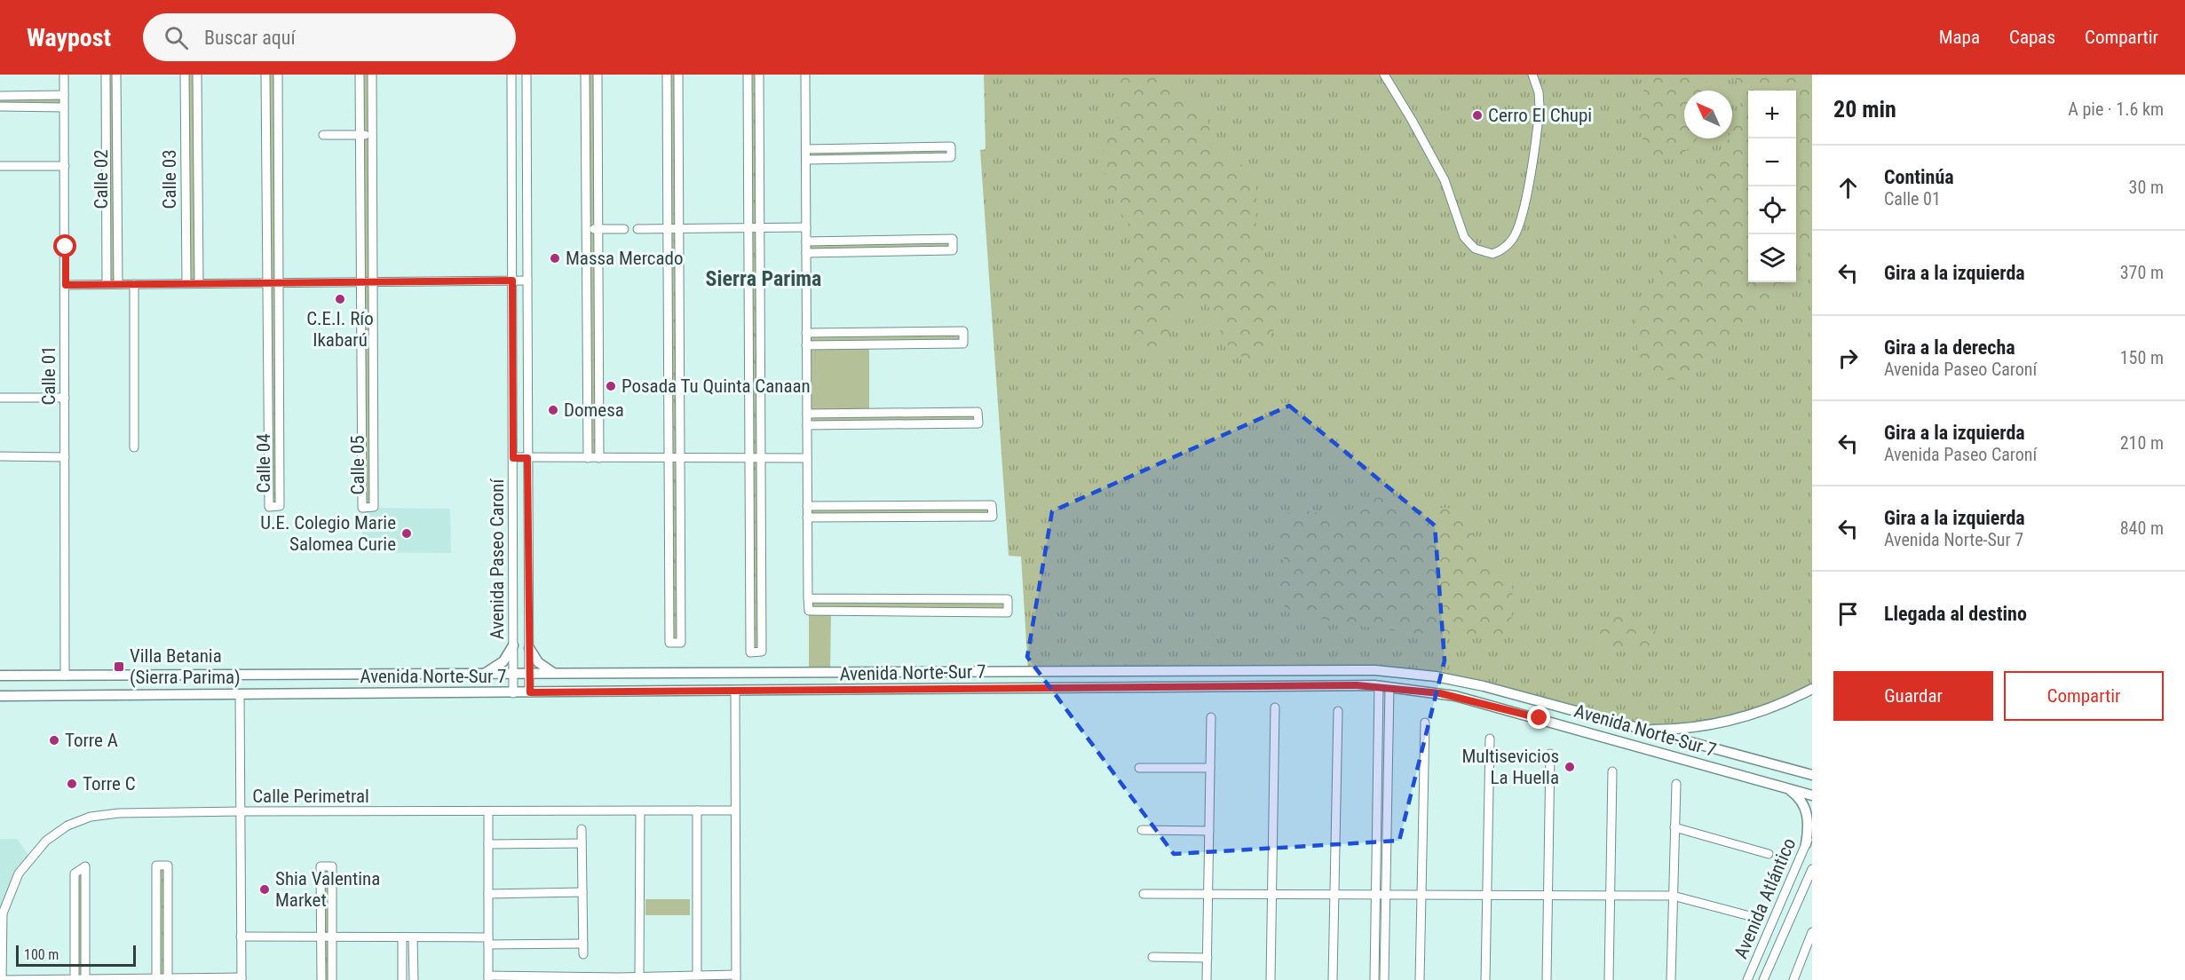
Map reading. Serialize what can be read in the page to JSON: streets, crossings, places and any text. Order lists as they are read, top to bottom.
{
  "streets": {
    "main road": ["Avenida Norte-Sur 7"],
    "street": [
      "Calle 02",
      "Calle 03",
      "Calle 01",
      "Calle 04",
      "Calle 05",
      "Avenida Paseo Caroní",
      "Calle Perimetral",
      "Avenida Atlántico"
    ]
  },
  "crossings": [
    ["Calle 01", "Avenida Norte-Sur 7"],
    ["Avenida Paseo Caroní", "Avenida Norte-Sur 7"]
  ],
  "districts": ["Sierra Parima"],
  "places": {
    "other": [
      "Cerro El Chupi",
      "Massa Mercado",
      "C.E.I. Río Ikabarú",
      "Posada Tu Quinta Canaan",
      "Domesa",
      "U.E. Colegio Marie Salomea Curie",
      "Torre A",
      "Multisevicios La Huella",
      "Torre C",
      "Shia Valentina Market"
    ],
    "transit": ["Villa Betania (Sierra Parima)"]
  },
  "scale_bar": "100 m",
  "north": "top left",
  "page": {
    "header": "Waypost",
    "search": "Buscar aquí",
    "nav": ["Mapa", "Capas", "Compartir"],
    "heading": ["20 min", "A pie · 1.6 km"],
    "map_buttons": ["+", "−"],
    "list": [
      ["Continúa", "Calle 01", "30 m"],
      ["Gira a la izquierda", "370 m"],
      ["Gira a la derecha", "Avenida Paseo Caroní", "150 m"],
      ["Gira a la izquierda", "Avenida Paseo Caroní", "210 m"],
      ["Gira a la izquierda", "Avenida Norte-Sur 7", "840 m"],
      "Llegada al destino"
    ],
    "buttons": ["Guardar", "Compartir"],
    "scale": "100 m"
  }
}
